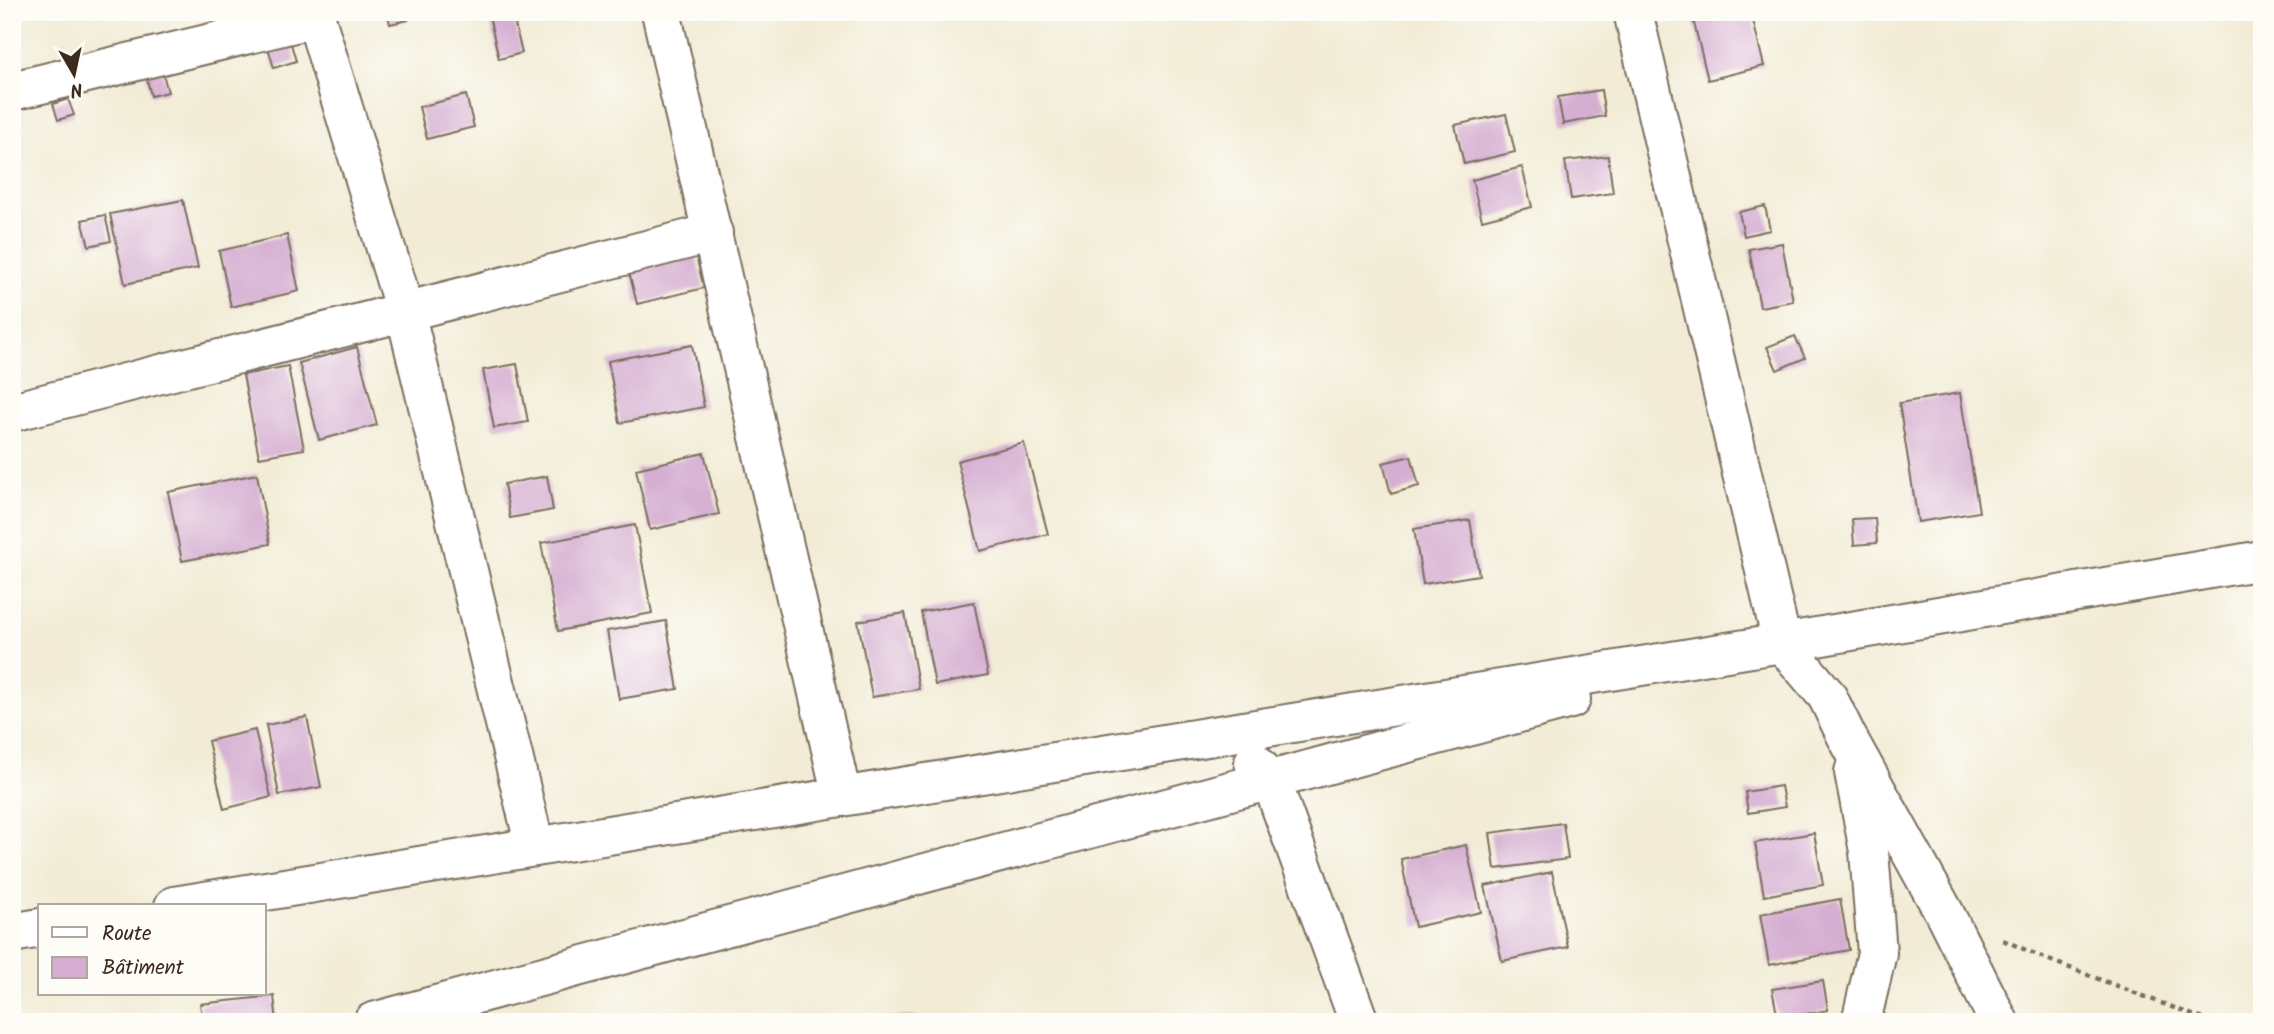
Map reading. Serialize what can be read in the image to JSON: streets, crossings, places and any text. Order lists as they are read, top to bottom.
{
  "legend": ["Route", "Bâtiment"],
  "north": "bottom"
}
